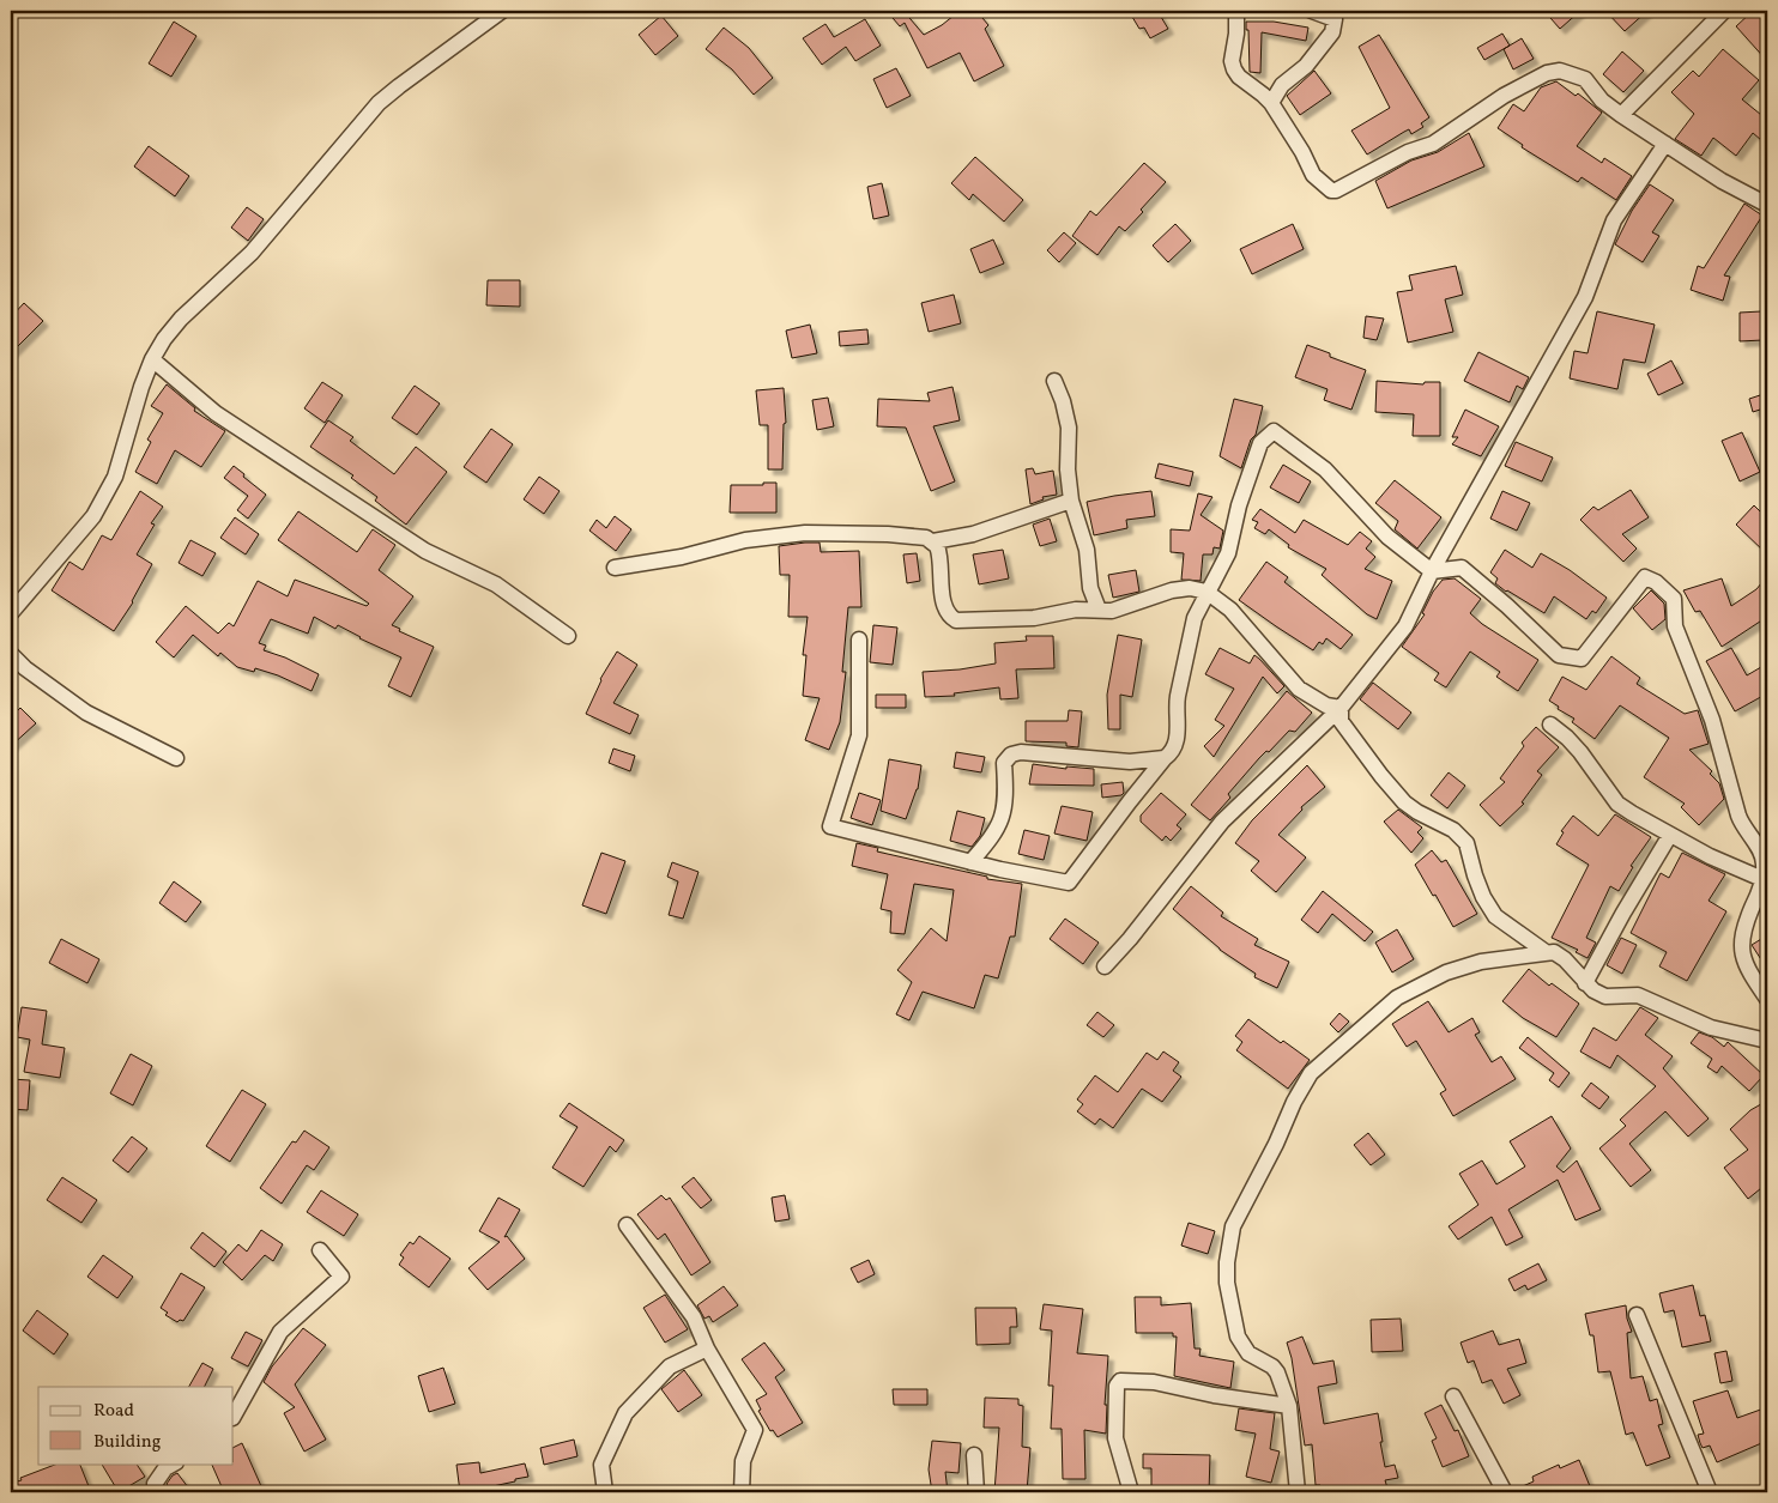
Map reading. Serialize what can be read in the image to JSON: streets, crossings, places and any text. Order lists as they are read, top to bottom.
{
  "legend": ["Road", "Building"]
}
